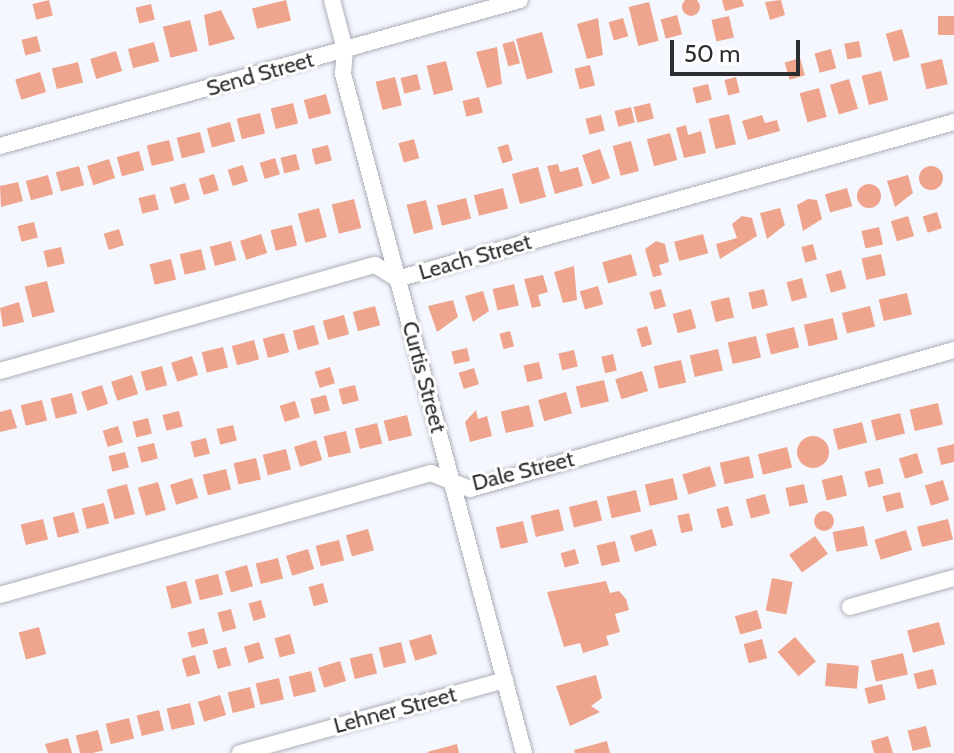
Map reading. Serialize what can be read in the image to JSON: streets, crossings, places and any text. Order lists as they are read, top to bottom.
{
  "streets": {
    "street": [
      "Send Street",
      "Leach Street",
      "Curtis Street",
      "Dale Street",
      "Lehner Street"
    ]
  },
  "crossings": [
    ["Send Street", "Curtis Street"],
    ["Leach Street", "Curtis Street"],
    ["Curtis Street", "Dale Street"],
    ["Curtis Street", "Lehner Street"]
  ],
  "scale_bar": "50 m"
}
